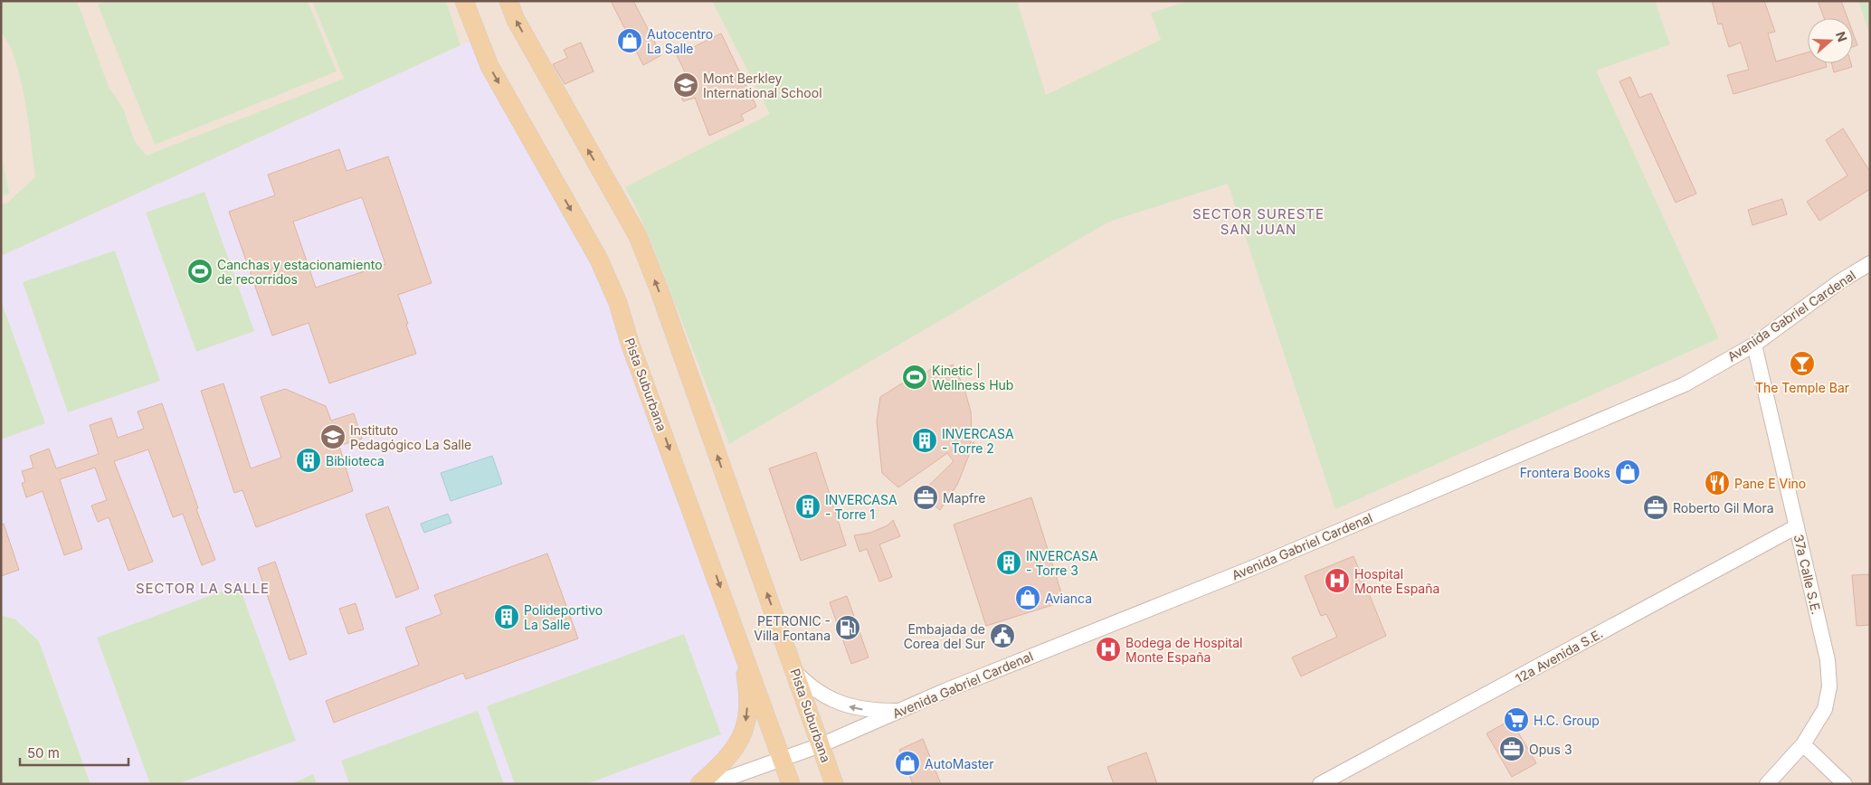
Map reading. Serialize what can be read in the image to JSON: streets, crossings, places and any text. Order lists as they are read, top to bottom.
{
  "streets": {
    "main road": ["Pista Suburbana"],
    "street": ["Avenida Gabriel Cardenal", "37a Calle S.E.", "12a Avenida S.E."]
  },
  "crossings": [
    ["Avenida Gabriel Cardenal", "Pista Suburbana"],
    ["Avenida Gabriel Cardenal", "37a Calle S.E."],
    ["37a Calle S.E.", "12a Avenida S.E."]
  ],
  "districts": ["SECTOR SURESTE SAN JUAN", "SECTOR LA SALLE"],
  "places": {
    "shop": [
      "Autocentro La Salle",
      "Frontera Books",
      "Avianca",
      "AutoMaster"
    ],
    "school or university": ["Mont Berkley International School", "Instituto Pedagógico La Salle"],
    "sports": ["Canchas y estacionamiento de recorridos", "Kinetic | Wellness Hub"],
    "bar": ["The Temple Bar"],
    "building": [
      "INVERCASA - Torre 2",
      "Biblioteca",
      "INVERCASA - Torre 1",
      "INVERCASA - Torre 3",
      "Polideportivo La Salle"
    ],
    "restaurant": ["Pane E Vino"],
    "office": ["Mapfre", "Roberto Gil Mora", "Opus 3"],
    "hospital": ["Hospital Monte España", "Bodega de Hospital Monte España"],
    "fuel station": ["PETRONIC - Villa Fontana"],
    "public building": ["Embajada de Corea del Sur"],
    "supermarket": ["H.C. Group"]
  },
  "scale_bar": "50 m",
  "north": "right"
}
